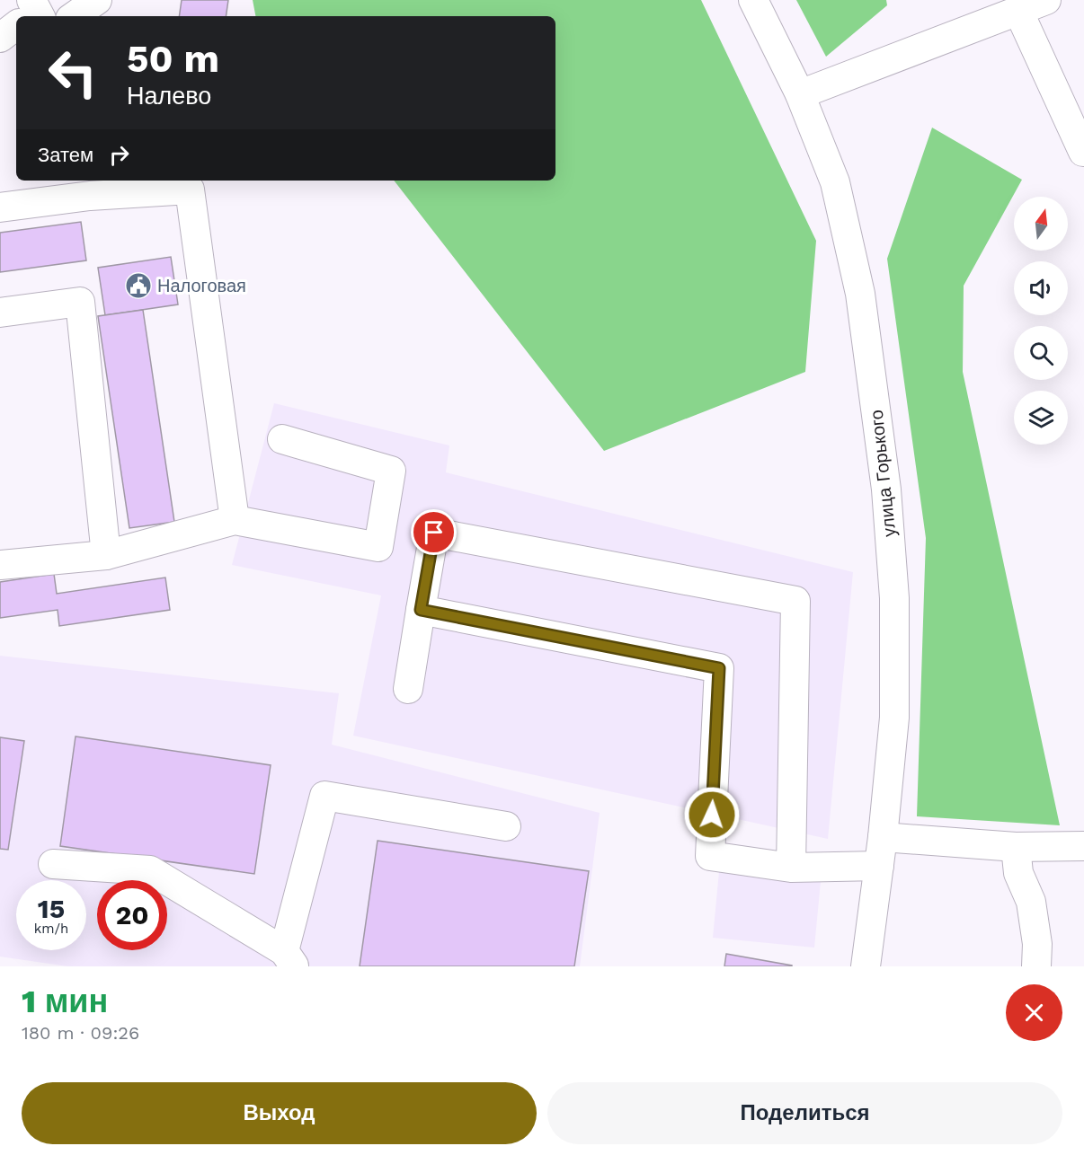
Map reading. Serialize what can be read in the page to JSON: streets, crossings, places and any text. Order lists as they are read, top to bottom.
{
  "streets": {
    "street": ["улица Горького"]
  },
  "places": {
    "public building": ["Налоговая"]
  },
  "north": "top",
  "page": {
    "turn": ["50 m", "Налево"],
    "then": "Затем",
    "speed": "15 km/h",
    "limit": "20",
    "heading": ["1 мин", "180 m · 09:26"],
    "buttons": ["Выход", "Поделиться"]
  }
}
